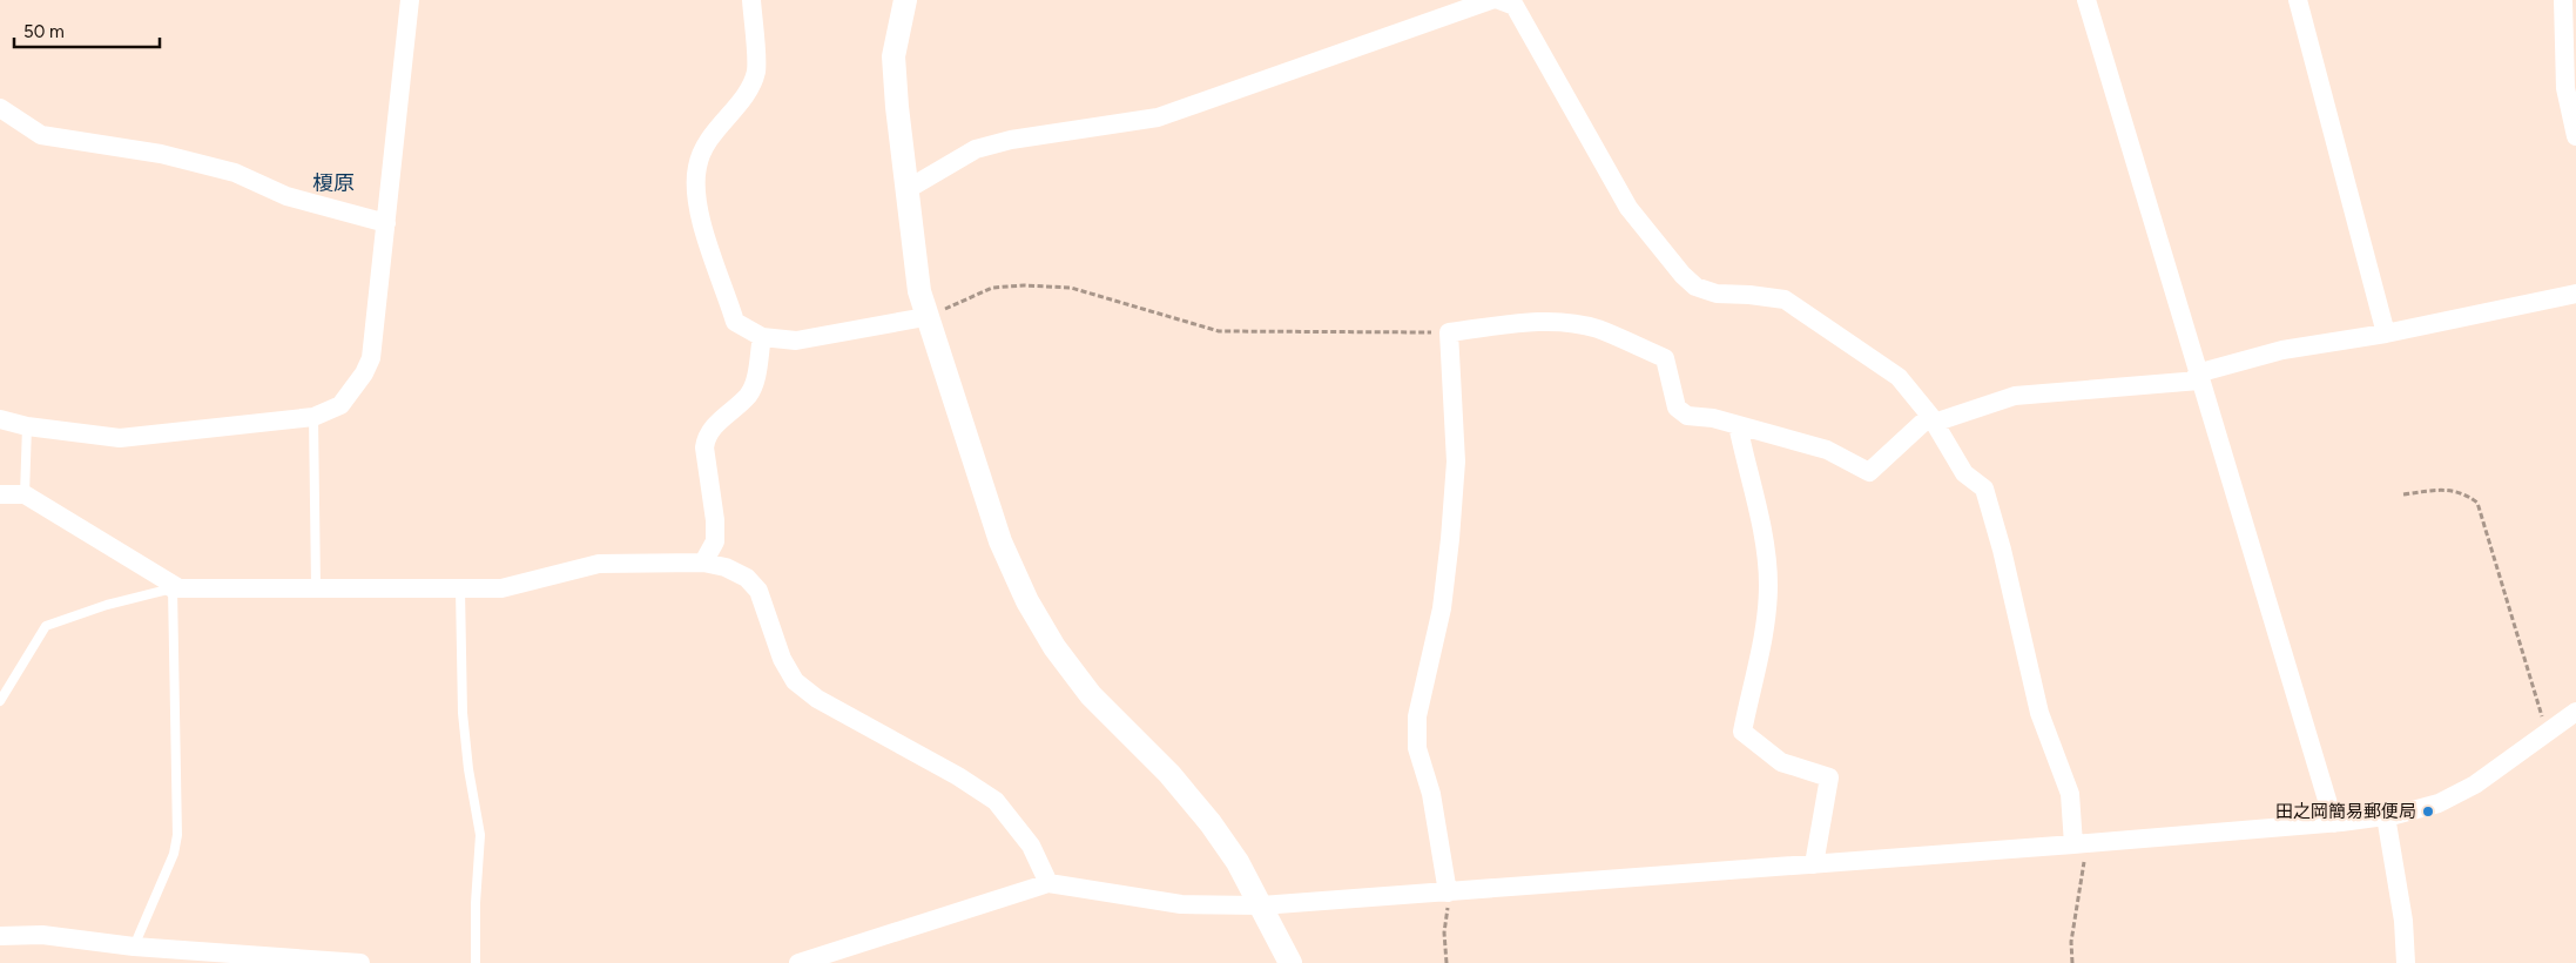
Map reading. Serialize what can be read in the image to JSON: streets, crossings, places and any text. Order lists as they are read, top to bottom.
{
  "districts": ["榎原"],
  "places": ["田之岡簡易郵便局"],
  "scale_bar": "50 m"
}
